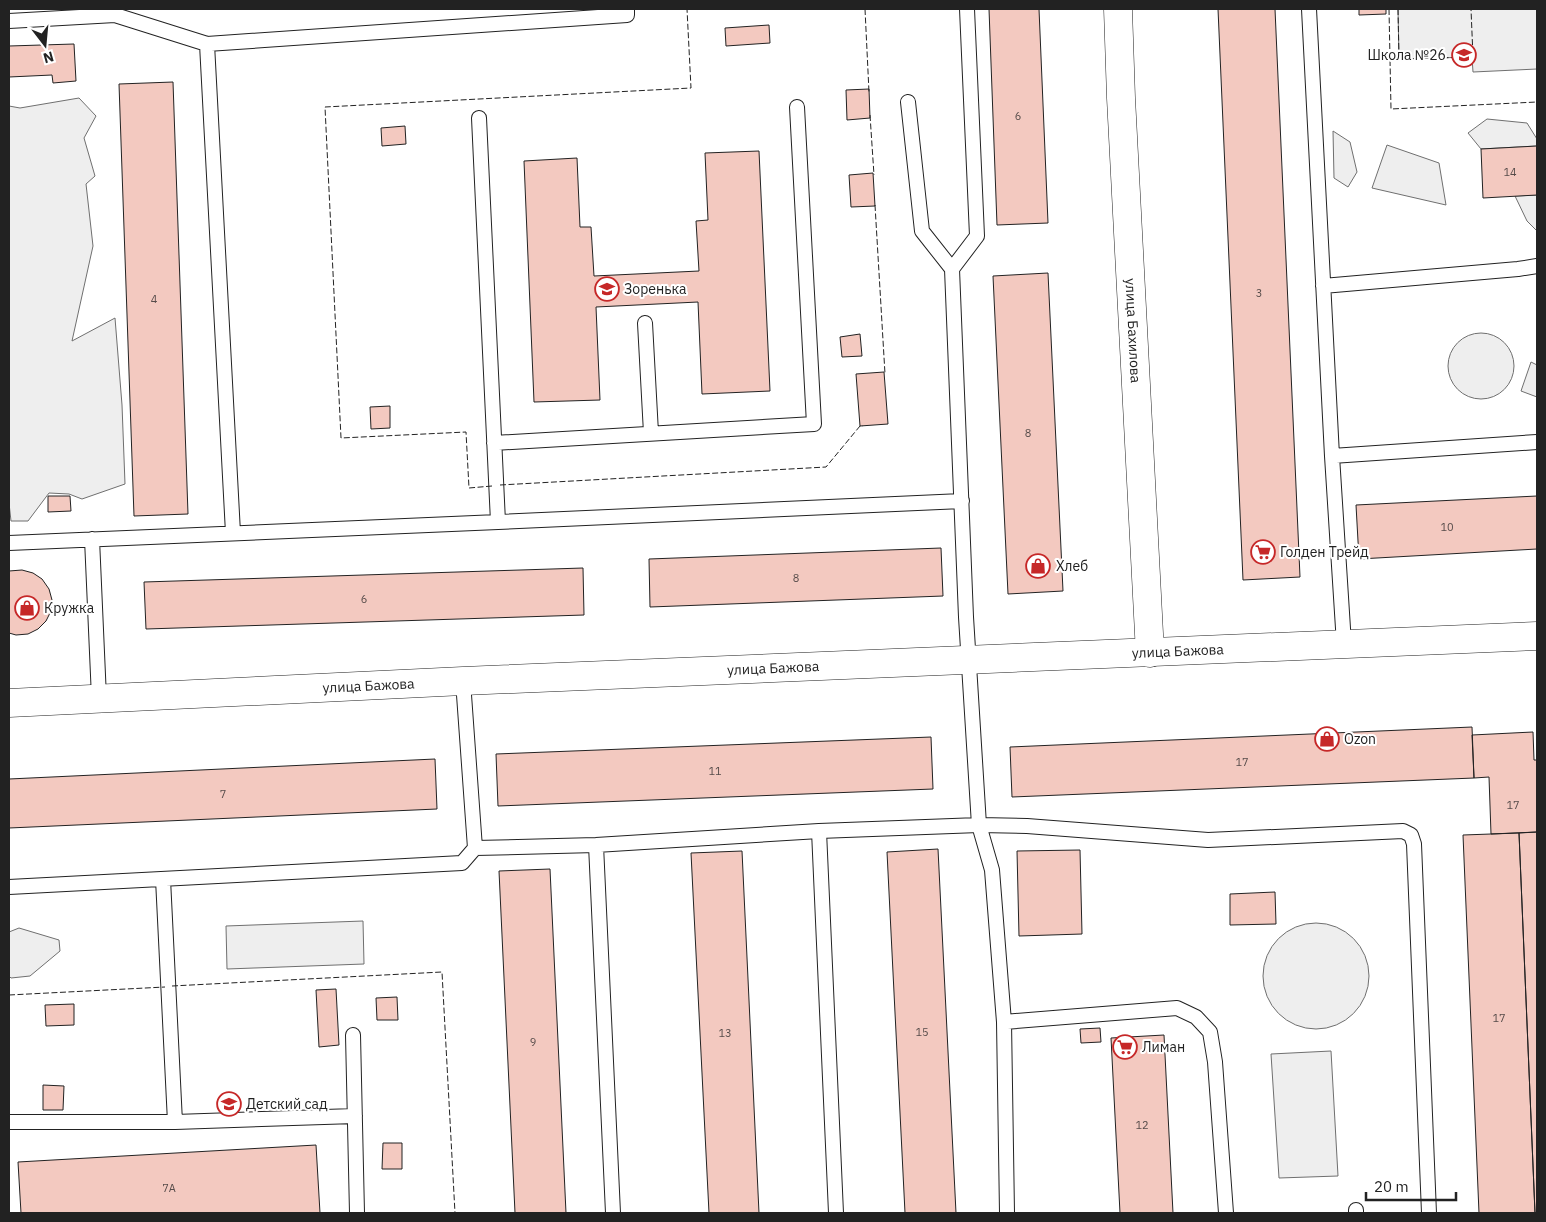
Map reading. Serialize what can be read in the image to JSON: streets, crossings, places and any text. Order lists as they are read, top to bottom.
{
  "streets": {
    "street": ["улица Бахилова", "улица Бажова"]
  },
  "crossings": [
    ["улица Бахилова", "улица Бажова"]
  ],
  "places": {
    "school or university": ["Школа №26", "Зоренька", "Детский сад"],
    "supermarket": ["Голден Трейд", "Лиман"],
    "shop": ["Хлеб", "Кружка", "Ozon"]
  },
  "house_numbers": [
    "6",
    "14",
    "3",
    "4",
    "8",
    "10",
    "8",
    "6",
    "17",
    "11",
    "7",
    "17",
    "17",
    "15",
    "13",
    "9",
    "12",
    "7А"
  ],
  "scale_bar": "20 m",
  "north": "bottom"
}
